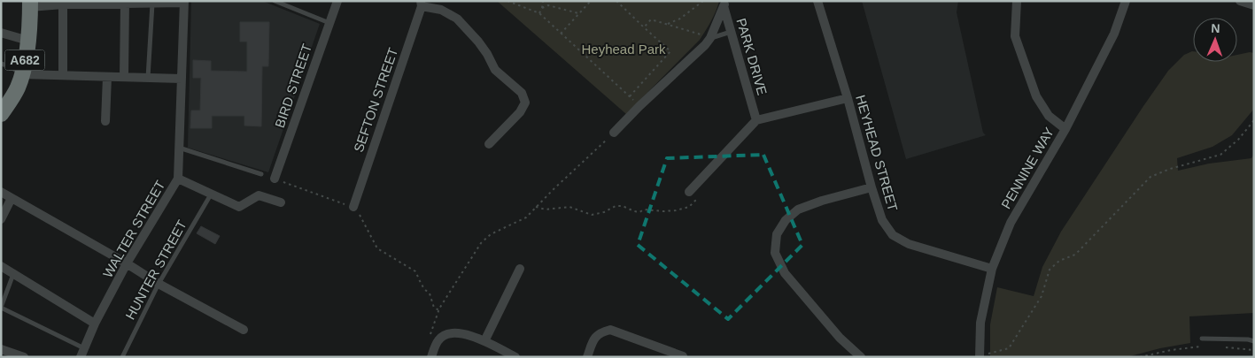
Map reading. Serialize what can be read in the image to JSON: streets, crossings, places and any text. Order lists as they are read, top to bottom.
{
  "streets": {
    "highway": ["A682"],
    "street": [
      "PARK DRIVE",
      "BIRD STREET",
      "SEFTON STREET",
      "HEYHEAD STREET",
      "PENNINE WAY",
      "WALTER STREET"
    ],
    "lane": ["HUNTER STREET"]
  },
  "crossings": [
    ["HEYHEAD STREET", "PENNINE WAY"]
  ],
  "parks": ["Heyhead Park"],
  "north": "top"
}
